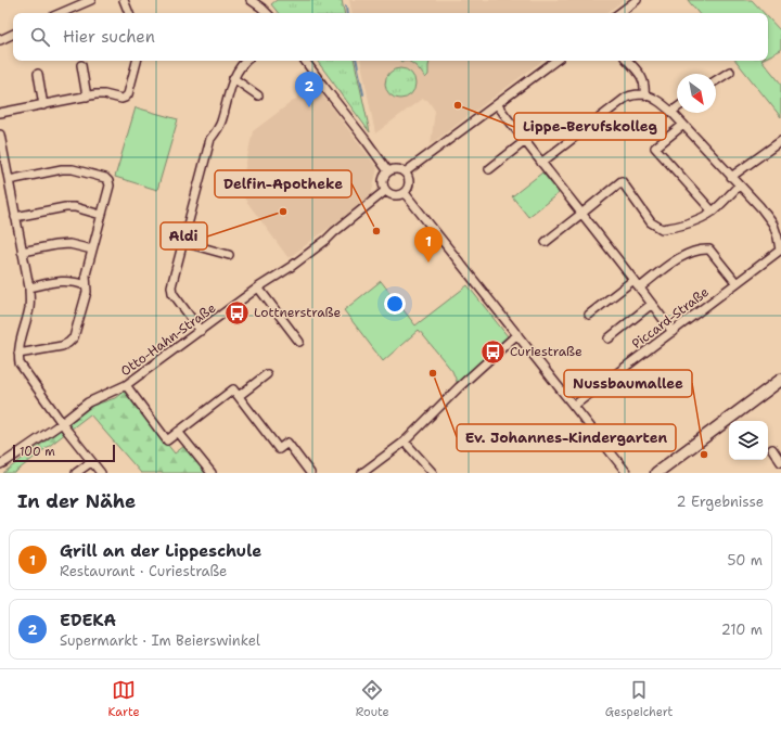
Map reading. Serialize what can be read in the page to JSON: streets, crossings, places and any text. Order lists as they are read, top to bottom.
{
  "streets": {
    "street": ["Piccard-Straße", "Otto-Hahn-Straße"]
  },
  "places": {
    "other": [
      "Lippe-Berufskolleg",
      "Aldi",
      "Delfin-Apotheke",
      "Ev. Johannes-Kindergarten",
      "Nussbaumallee"
    ],
    "bus stop": ["Lottnerstraße", "Curiestraße"]
  },
  "scale_bar": "100 m",
  "north": "bottom right",
  "page": {
    "search": "Hier suchen",
    "pins": ["2", "1"],
    "scale": "100 m",
    "heading": ["In der Nähe", "2 Ergebnisse"],
    "list": [
      {
        "mark": "1",
        "name": "Grill an der Lippeschule",
        "note": "Restaurant · Curiestraße",
        "value": "50 m"
      },
      {
        "mark": "2",
        "name": "EDEKA",
        "note": "Supermarkt · Im Beierswinkel",
        "value": "210 m"
      }
    ],
    "nav": ["Karte", "Route", "Gespeichert"]
  }
}
